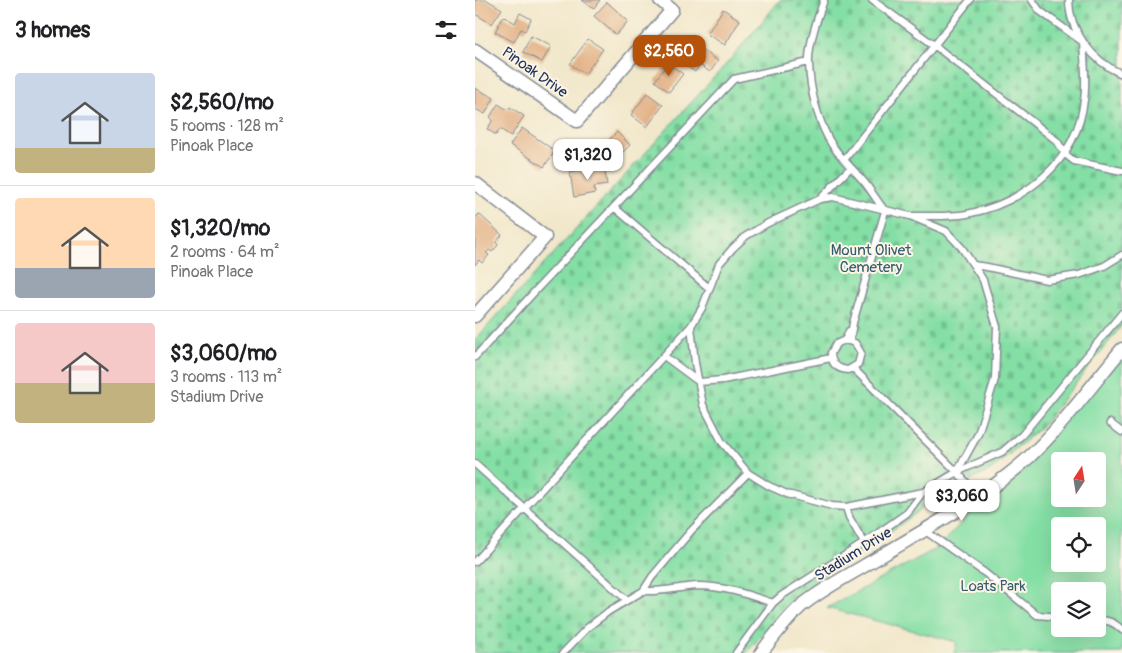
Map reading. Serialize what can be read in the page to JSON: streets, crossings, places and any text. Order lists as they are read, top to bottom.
{
  "streets": {
    "street": ["Pinoak Drive", "Stadium Drive"]
  },
  "parks": ["Mount Olivet Cemetery", "Loats Park"],
  "north": "top",
  "page": {
    "heading": "3 homes",
    "price": ["$2,560", "$1,320", "$3,060"],
    "list": [
      {
        "name": "$2,560/mo",
        "note": "5 rooms · 128 m² · Pinoak Place"
      },
      {
        "name": "$1,320/mo",
        "note": "2 rooms · 64 m² · Pinoak Place"
      },
      {
        "name": "$3,060/mo",
        "note": "3 rooms · 113 m² · Stadium Drive"
      }
    ]
  }
}
